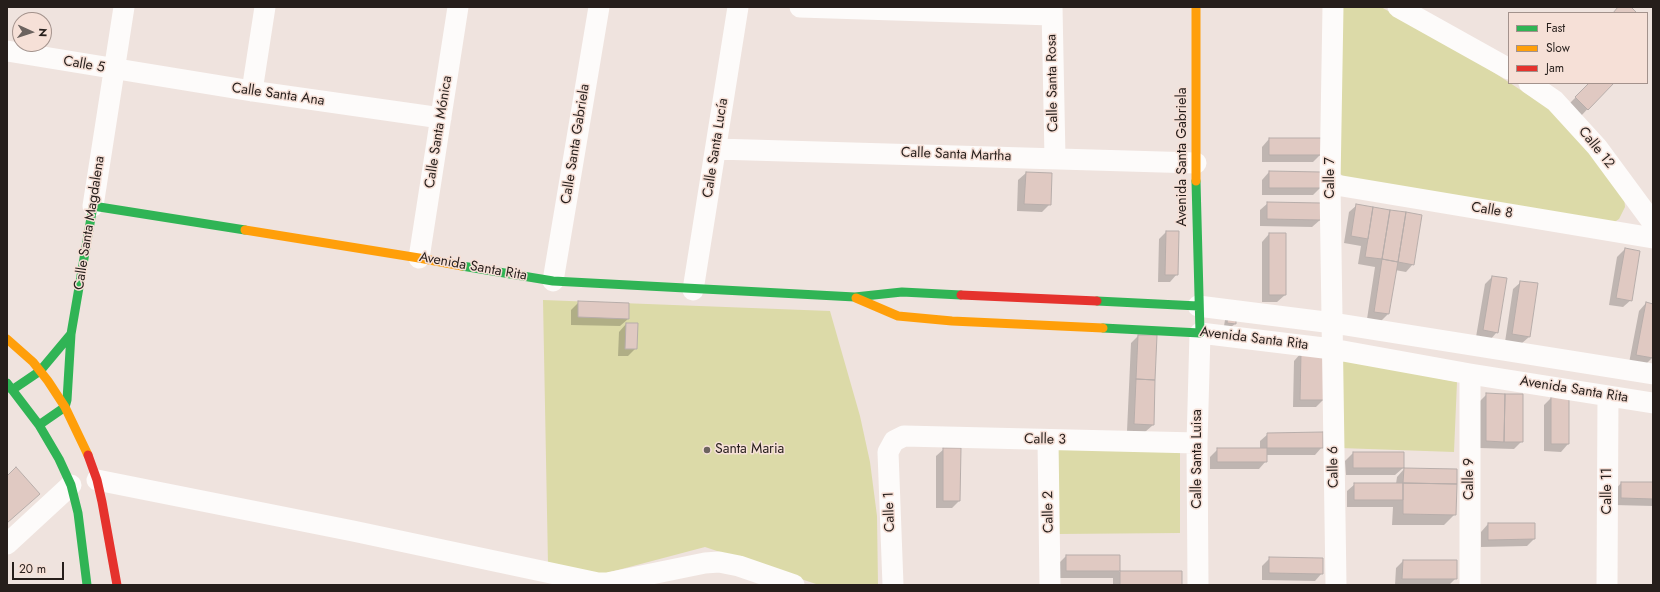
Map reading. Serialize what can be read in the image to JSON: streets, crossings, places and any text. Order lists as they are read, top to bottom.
{
  "streets": {
    "street": [
      "Calle 5",
      "Calle Santa Rosa",
      "Calle Santa Ana",
      "Calle Santa Mónica",
      "Calle Santa Gabriela",
      "Calle Santa Lucía",
      "Calle 12",
      "Calle Santa Martha",
      "Avenida Santa Gabriela",
      "Calle 7",
      "Calle 8",
      "Calle Santa Magdalena",
      "Avenida Santa Rita",
      "Calle 3",
      "Calle Santa Luisa",
      "Calle 6",
      "Calle 9",
      "Calle 11",
      "Calle 1",
      "Calle 2"
    ]
  },
  "crossings": [
    ["Calle 5", "Calle Santa Ana"],
    ["Calle 5", "Calle Santa Magdalena"],
    ["Calle Santa Rosa", "Calle Santa Martha"],
    ["Calle Santa Ana", "Calle Santa Mónica"],
    ["Calle Santa Ana", "Calle Santa Magdalena"],
    ["Calle Santa Mónica", "Avenida Santa Rita"],
    ["Calle Santa Gabriela", "Avenida Santa Rita"],
    ["Calle Santa Lucía", "Calle Santa Martha"],
    ["Calle Santa Lucía", "Avenida Santa Rita"],
    ["Calle Santa Martha", "Avenida Santa Gabriela"],
    ["Avenida Santa Gabriela", "Avenida Santa Rita"],
    ["Avenida Santa Gabriela", "Calle Santa Luisa"],
    ["Calle 7", "Calle 8"],
    ["Calle 7", "Avenida Santa Rita"],
    ["Calle 7", "Calle 6"],
    ["Calle Santa Magdalena", "Avenida Santa Rita"],
    ["Avenida Santa Rita", "Calle Santa Luisa"],
    ["Avenida Santa Rita", "Calle 6"],
    ["Avenida Santa Rita", "Calle 9"],
    ["Avenida Santa Rita", "Calle 11"],
    ["Calle 3", "Calle Santa Luisa"],
    ["Calle 3", "Calle 1"],
    ["Calle 3", "Calle 2"]
  ],
  "places": ["Santa Maria"],
  "legend": ["Fast", "Slow", "Jam"],
  "scale_bar": "20 m",
  "north": "right"
}
